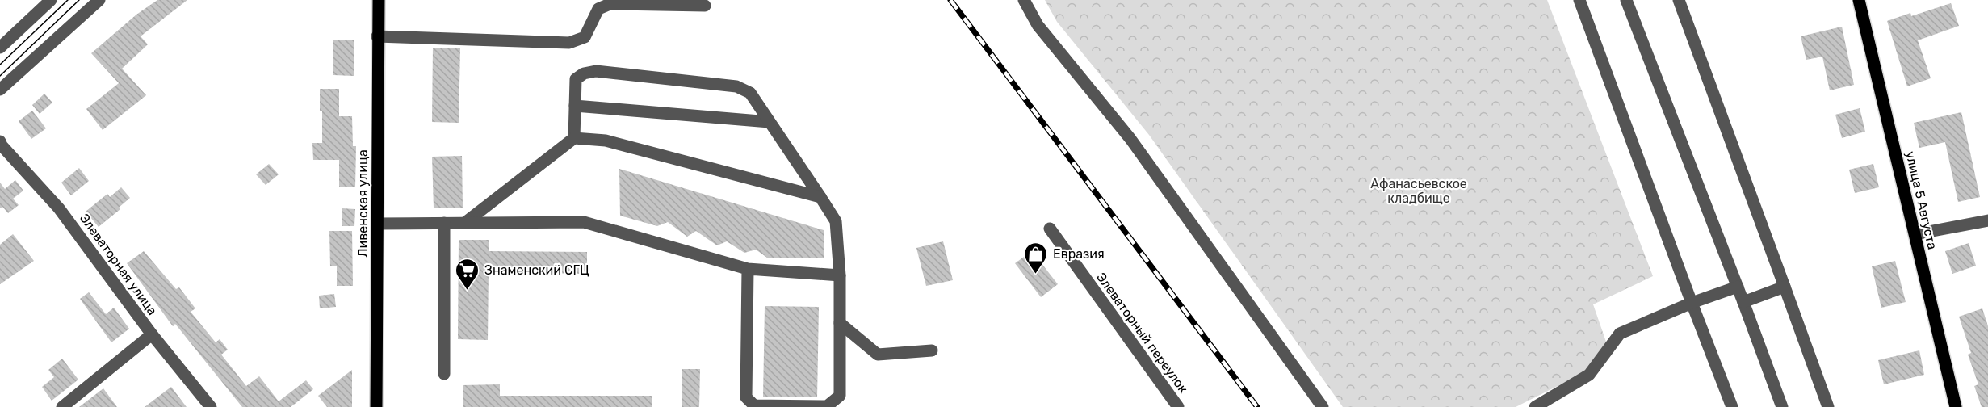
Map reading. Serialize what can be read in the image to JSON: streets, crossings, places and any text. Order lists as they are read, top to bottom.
{
  "streets": {
    "main road": ["улица 5 Августа", "Ливенская улица"],
    "street": ["Элеваторная улица", "Элеваторный переулок"]
  },
  "parks": ["Афанасьевское кладбище"],
  "places": {
    "shop": ["Евразия"],
    "supermarket": ["Знаменский СГЦ"]
  }
}
